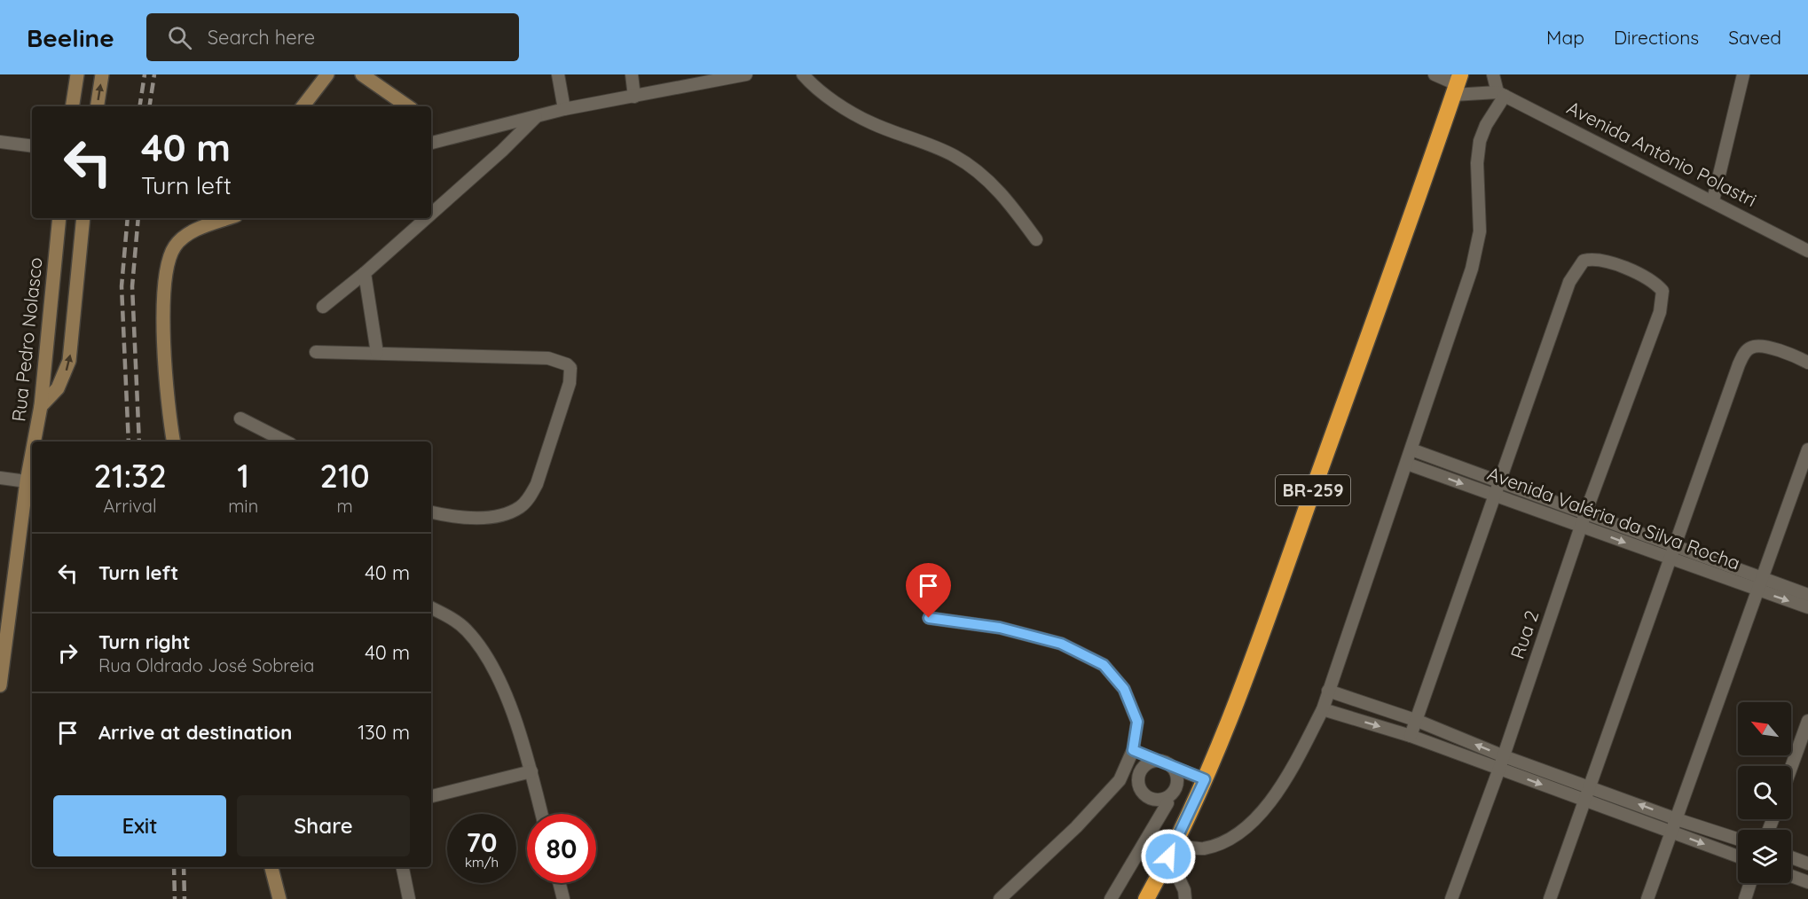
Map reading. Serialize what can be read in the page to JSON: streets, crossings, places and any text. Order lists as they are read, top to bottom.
{
  "streets": {
    "highway": ["BR-259"],
    "street": [
      "Avenida Antônio Polastri",
      "Rua Pedro Nolasco",
      "Avenida Valéria da Silva Rocha",
      "Rua 2"
    ]
  },
  "crossings": [
    ["Avenida Valéria da Silva Rocha", "Rua 2"]
  ],
  "north": "top left",
  "page": {
    "header": "Beeline",
    "search": "Search here",
    "nav": ["Map", "Directions", "Saved"],
    "turn": ["40 m", "Turn left"],
    "eta": [
      "21:32",
      "Arrival",
      "1",
      "min",
      "210",
      "m"
    ],
    "list": [
      {
        "name": "Turn left",
        "value": "40 m"
      },
      {
        "name": "Turn right",
        "note": "Rua Oldrado José Sobreia",
        "value": "40 m"
      },
      {
        "name": "Arrive at destination",
        "value": "130 m"
      }
    ],
    "buttons": ["Exit", "Share"],
    "speed": "70 km/h",
    "limit": "80"
  }
}
